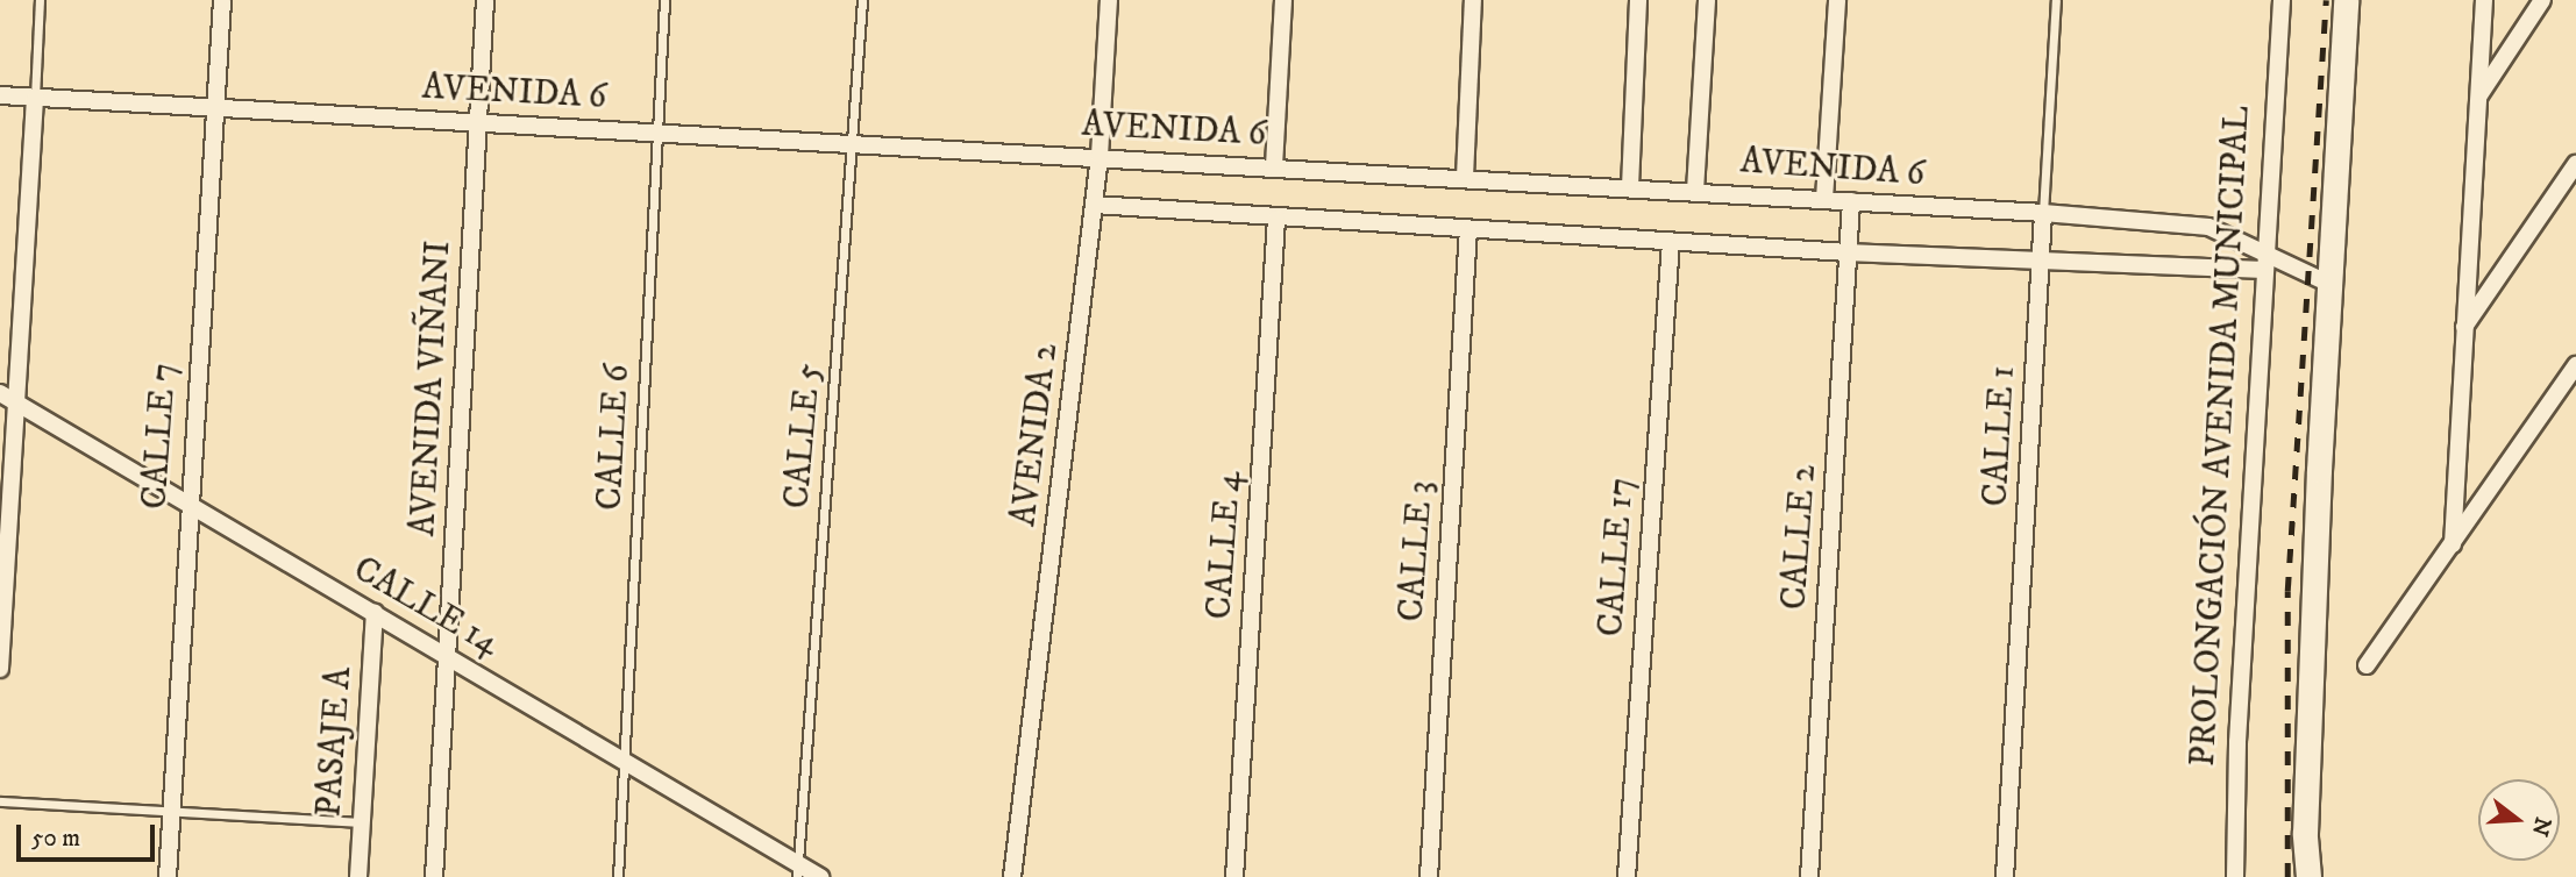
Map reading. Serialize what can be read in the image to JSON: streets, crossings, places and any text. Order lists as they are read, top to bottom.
{
  "streets": {
    "street": [
      "AVENIDA 6",
      "AVENIDA VIÑANI",
      "AVENIDA 2",
      "CALLE 7",
      "CALLE 1",
      "PROLONGACIÓN AVENIDA MUNICIPAL",
      "CALLE 2",
      "CALLE 4",
      "CALLE 3",
      "CALLE 17",
      "CALLE 14",
      "PASAJE A"
    ],
    "lane": ["CALLE 5", "CALLE 6"]
  },
  "crossings": [
    ["AVENIDA 6", "AVENIDA VIÑANI"],
    ["AVENIDA 6", "AVENIDA 2"],
    ["AVENIDA 6", "CALLE 7"],
    ["AVENIDA 6", "CALLE 5"],
    ["AVENIDA 6", "CALLE 1"],
    ["AVENIDA 6", "PROLONGACIÓN AVENIDA MUNICIPAL"],
    ["AVENIDA 6", "CALLE 6"],
    ["AVENIDA 6", "CALLE 2"],
    ["AVENIDA VIÑANI", "CALLE 14"],
    ["CALLE 7", "CALLE 14"],
    ["CALLE 5", "CALLE 14"],
    ["CALLE 6", "CALLE 14"],
    ["CALLE 14", "PASAJE A"]
  ],
  "scale_bar": "50 m",
  "north": "right"
}
